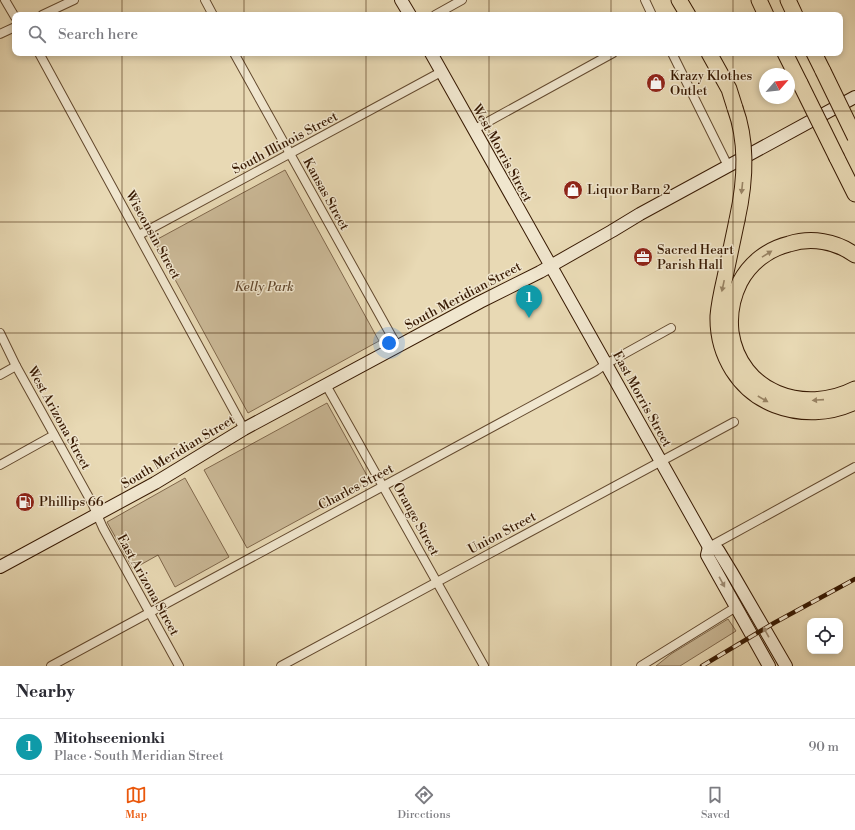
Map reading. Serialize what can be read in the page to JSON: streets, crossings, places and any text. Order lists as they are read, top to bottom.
{
  "streets": {
    "main road": ["West Morris Street", "South Meridian Street", "East Morris Street"],
    "street": [
      "South Illinois Street",
      "Kansas Street",
      "Wisconsin Street",
      "West Arizona Street",
      "Charles Street",
      "Orange Street",
      "Union Street",
      "East Arizona Street"
    ]
  },
  "crossings": [
    ["South Illinois Street", "West Morris Street"],
    ["South Illinois Street", "Kansas Street"],
    ["South Illinois Street", "Wisconsin Street"],
    ["West Morris Street", "South Meridian Street"],
    ["West Morris Street", "East Morris Street"],
    ["Kansas Street", "South Meridian Street"],
    ["Wisconsin Street", "South Meridian Street"],
    ["South Meridian Street", "East Morris Street"],
    ["South Meridian Street", "West Arizona Street"],
    ["South Meridian Street", "Orange Street"],
    ["South Meridian Street", "East Arizona Street"],
    ["East Morris Street", "Charles Street"],
    ["East Morris Street", "Union Street"],
    ["West Arizona Street", "East Arizona Street"],
    ["Charles Street", "Orange Street"],
    ["Charles Street", "East Arizona Street"],
    ["Orange Street", "Union Street"]
  ],
  "parks": ["Kelly Park"],
  "places": {
    "shop": ["Krazy Klothes Outlet", "Liquor Barn 2"],
    "office": ["Sacred Heart Parish Hall"],
    "fuel station": ["Phillips 66"]
  },
  "north": "top right",
  "page": {
    "search": "Search here",
    "pins": "1",
    "heading": "Nearby",
    "list": [
      {
        "mark": "1",
        "name": "Mitohseenionki",
        "note": "Place · South Meridian Street",
        "value": "90 m"
      }
    ],
    "nav": ["Map", "Directions", "Saved"]
  }
}
